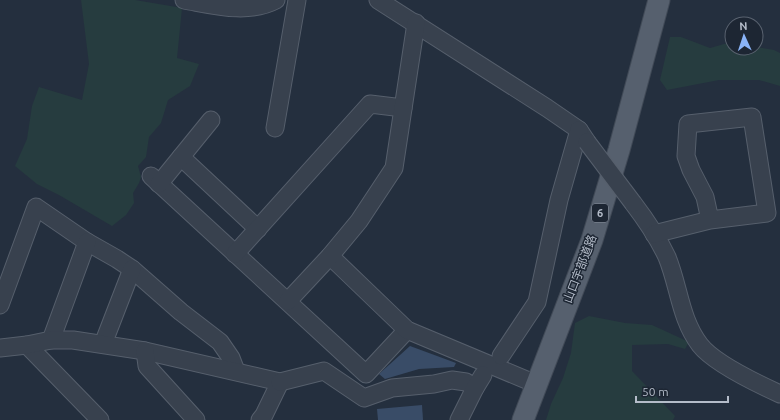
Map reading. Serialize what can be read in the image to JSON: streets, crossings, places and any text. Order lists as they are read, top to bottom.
{
  "streets": {
    "main road": ["6", "山口宇部道路"]
  },
  "scale_bar": "50 m",
  "north": "top"
}
